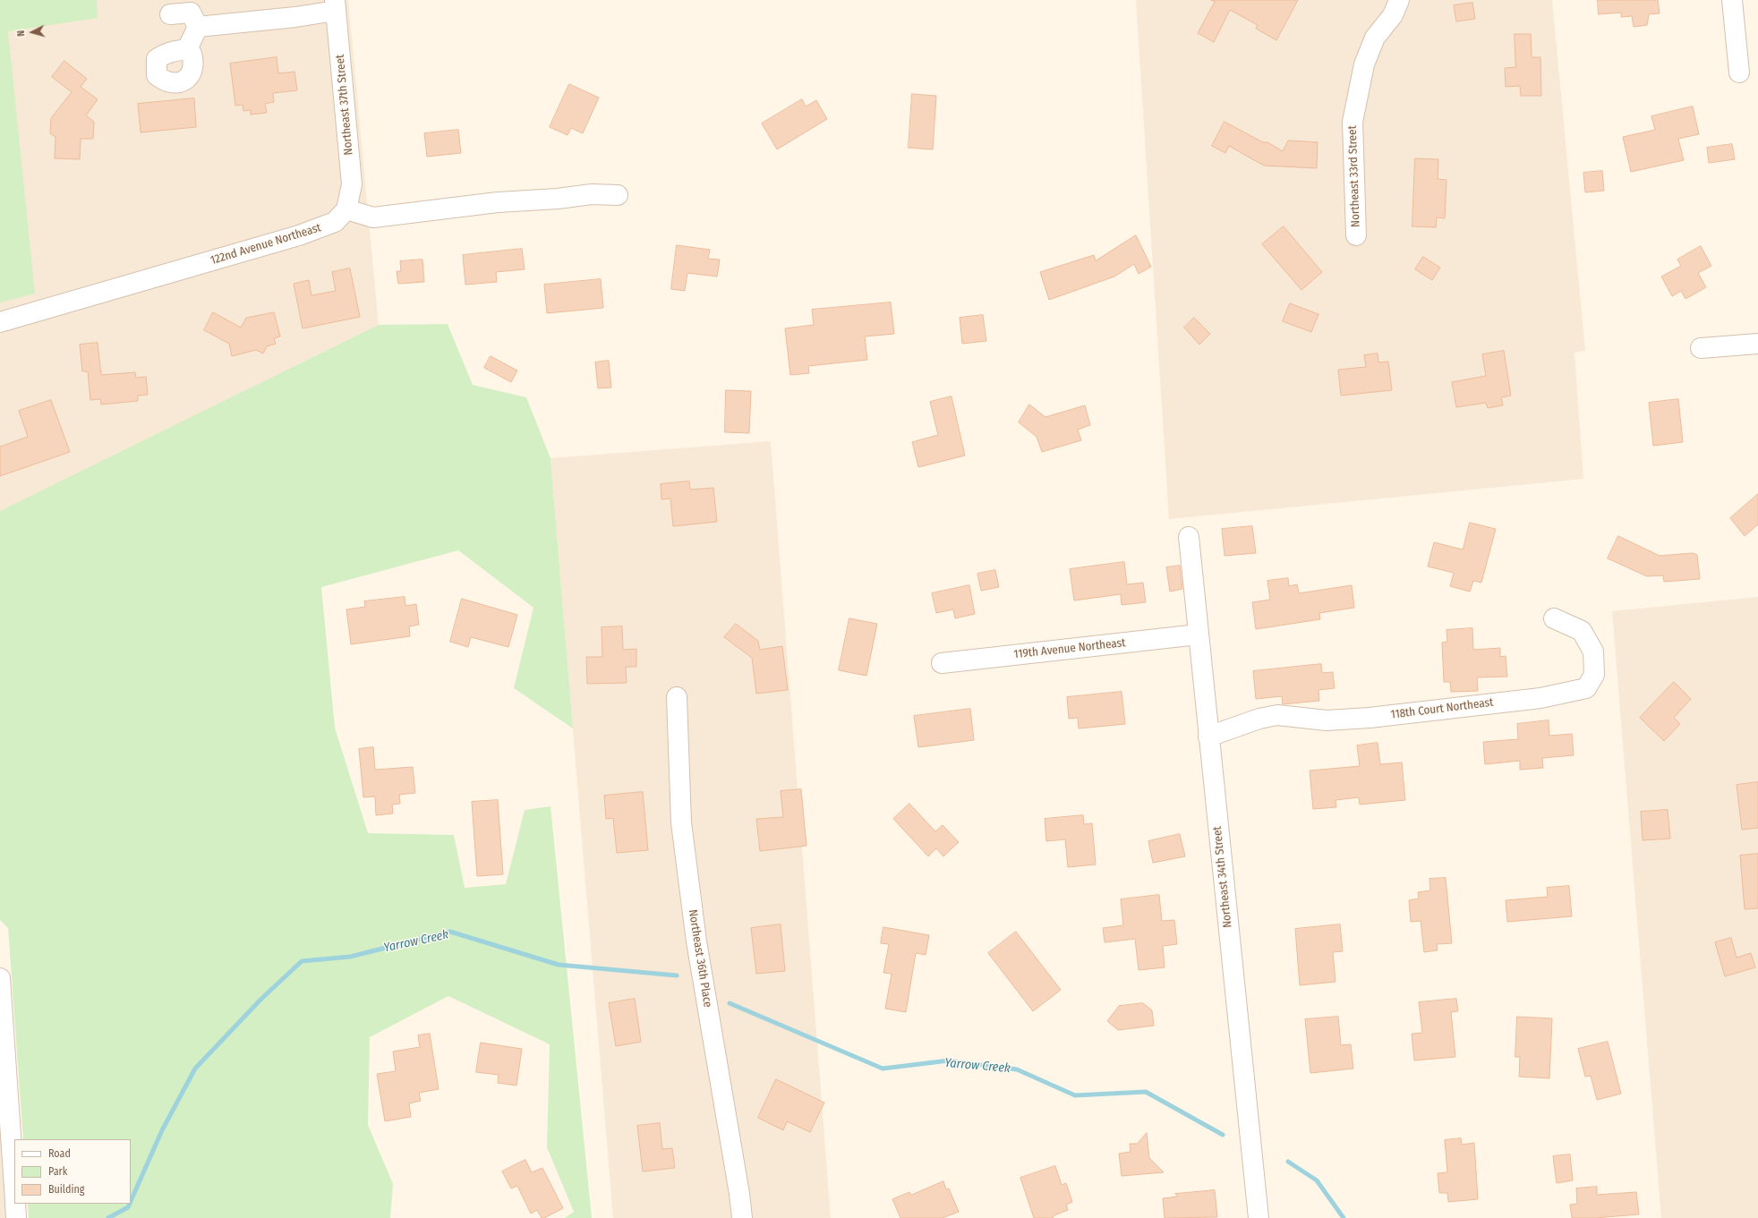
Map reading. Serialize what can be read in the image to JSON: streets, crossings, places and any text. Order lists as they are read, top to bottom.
{
  "streets": {
    "street": [
      "Northeast 37th Street",
      "Northeast 33rd Street",
      "122nd Avenue Northeast",
      "119th Avenue Northeast",
      "118th Court Northeast",
      "Northeast 34th Street",
      "Northeast 36th Place"
    ]
  },
  "crossings": [
    ["Northeast 37th Street", "122nd Avenue Northeast"],
    ["119th Avenue Northeast", "Northeast 34th Street"],
    ["118th Court Northeast", "Northeast 34th Street"]
  ],
  "water": ["Yarrow Creek"],
  "legend": ["Road", "Park", "Building"],
  "north": "left"
}
